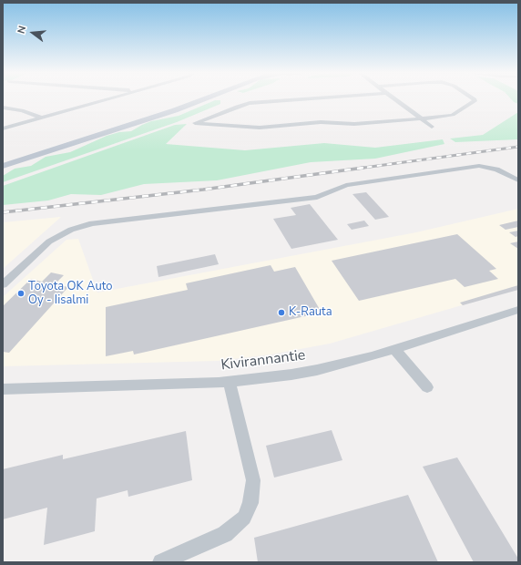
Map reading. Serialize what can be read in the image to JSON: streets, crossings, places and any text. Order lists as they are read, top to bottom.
{
  "streets": {
    "street": ["Kivirannantie"]
  },
  "places": ["Toyota OK Auto Oy - Iisalmi", "K-Rauta"],
  "north": "left"
}
